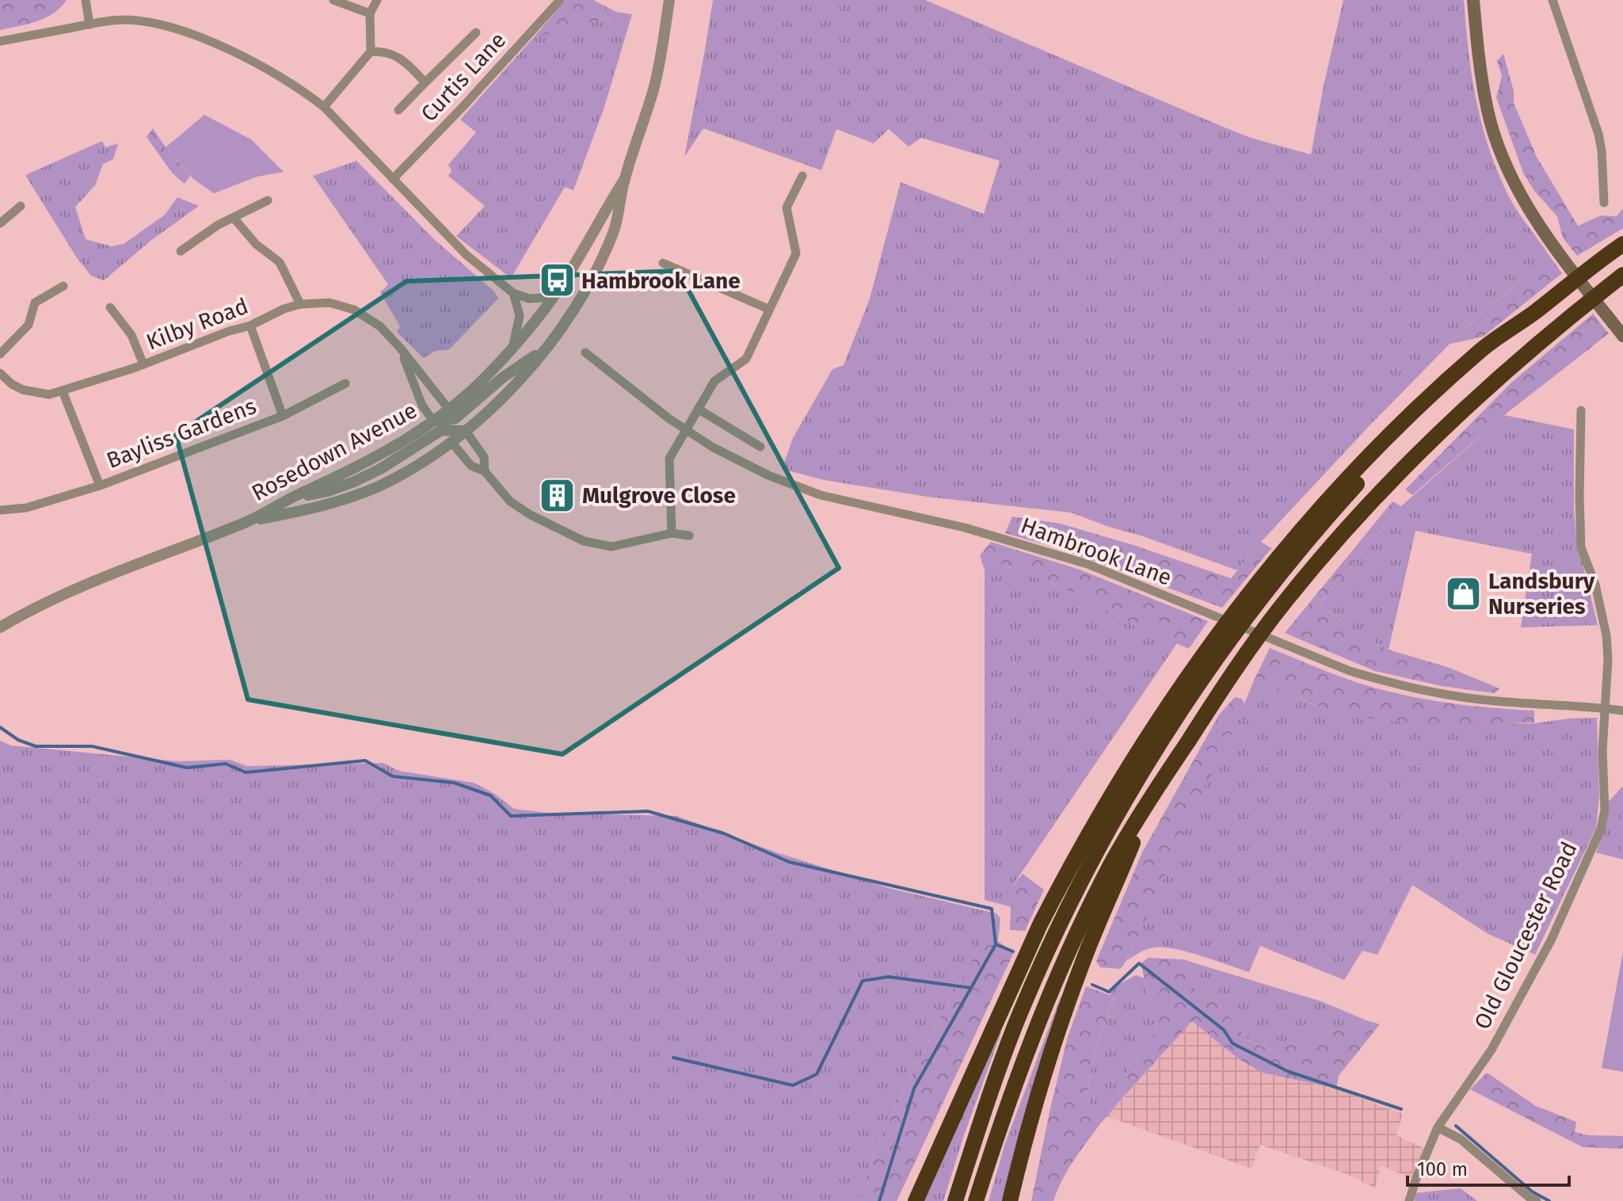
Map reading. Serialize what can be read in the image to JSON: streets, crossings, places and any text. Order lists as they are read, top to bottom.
{
  "streets": {
    "street": [
      "Curtis Lane",
      "Kilby Road",
      "Bayliss Gardens",
      "Rosedown Avenue",
      "Hambrook Lane",
      "Old Gloucester Road"
    ]
  },
  "crossings": [
    ["Kilby Road", "Bayliss Gardens"],
    ["Kilby Road", "Rosedown Avenue"],
    ["Hambrook Lane", "Old Gloucester Road"]
  ],
  "places": {
    "bus stop": ["Hambrook Lane"],
    "building": ["Mulgrove Close"],
    "shop": ["Landsbury Nurseries"]
  },
  "scale_bar": "100 m"
}
